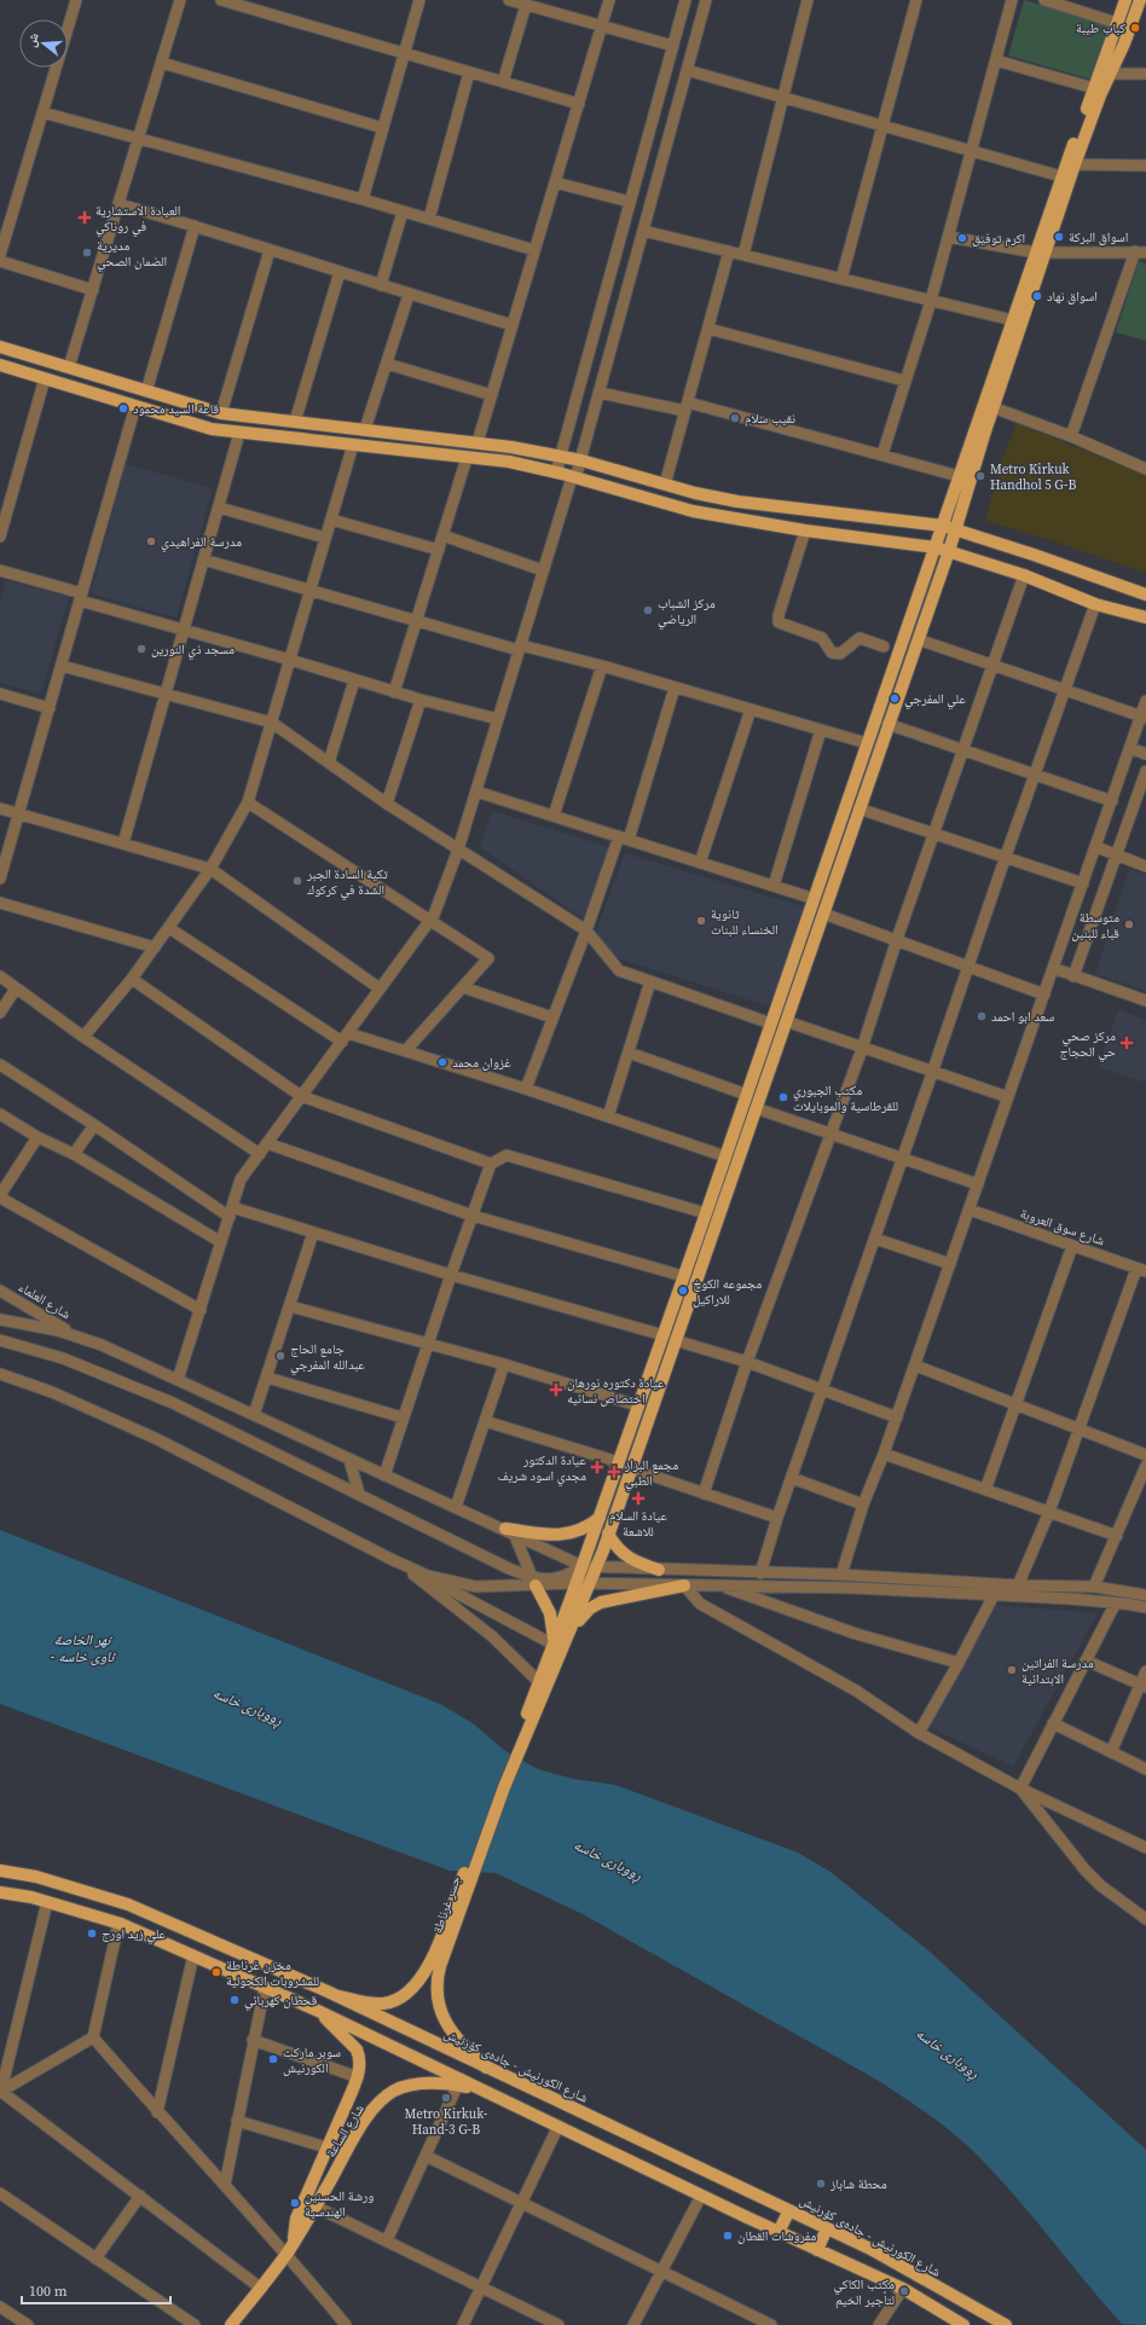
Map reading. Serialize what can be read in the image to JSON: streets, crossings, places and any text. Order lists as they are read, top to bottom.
{
  "streets": {
    "main road": ["جسر غرناطة", "شارع الكورنيش - جادەی کۆرنیش", "شارع الساعة"],
    "street": ["شارع سوق العروبة", "شارع العلماء"]
  },
  "crossings": [
    ["جسر غرناطة", "شارع الكورنيش - جادەی کۆرنیش"]
  ],
  "water": ["نهر الخاصة - ئاوی خاسە", "ڕووباری خاسە"],
  "places": {
    "other": [
      "كباب طيبة",
      "اسواق البركة",
      "اكرم توفيق",
      "مديرية الضمان الصحي",
      "اسواق نهاد",
      "قاعة السيد محمود",
      "نقيب سلام",
      "Metro Kirkuk Handhol 5 G-B",
      "مدرسة الفراهيدي",
      "مركز الشباب الرياضي",
      "مسجد ذي النورين",
      "علي المفرجي",
      "تكية السادة الجبر الشدة في كركوك",
      "ثانوية الخنساء للبنات",
      "متوسطة قباء للبنين",
      "سعد ابو احمد",
      "غزوان محمد",
      "مكتب الجبوري للقرطاسية والموبايلات",
      "مجموعه الكوخ للاراكيل",
      "جامع الحاج عبدالله المفرجي",
      "مدرسة الفراتين الابتدائية",
      "علي زيد اورج",
      "مخزن غرناطة للمشروبات الكحولية",
      "قحطان كهربائي",
      "سوبر ماركت الكورنيش",
      "Metro Kirkuk- Hand-3 G-B",
      "محطة شاباز",
      "ورشة الحسنين الهندسية",
      "مفروشات القطان",
      "مكتب الكاكي لتأجير الخيم"
    ],
    "health": [
      "العيادة الاستشارية في روناكي",
      "مركز صحي حي الحجاج",
      "عيادة دكتوره نورهان اختصاص نسائيه",
      "عيادة الدكتور مجدي اسود شريف",
      "مجمع البزاز الطبي",
      "عيادة السلام للاشعة"
    ]
  },
  "scale_bar": "100 m",
  "north": "left"
}
